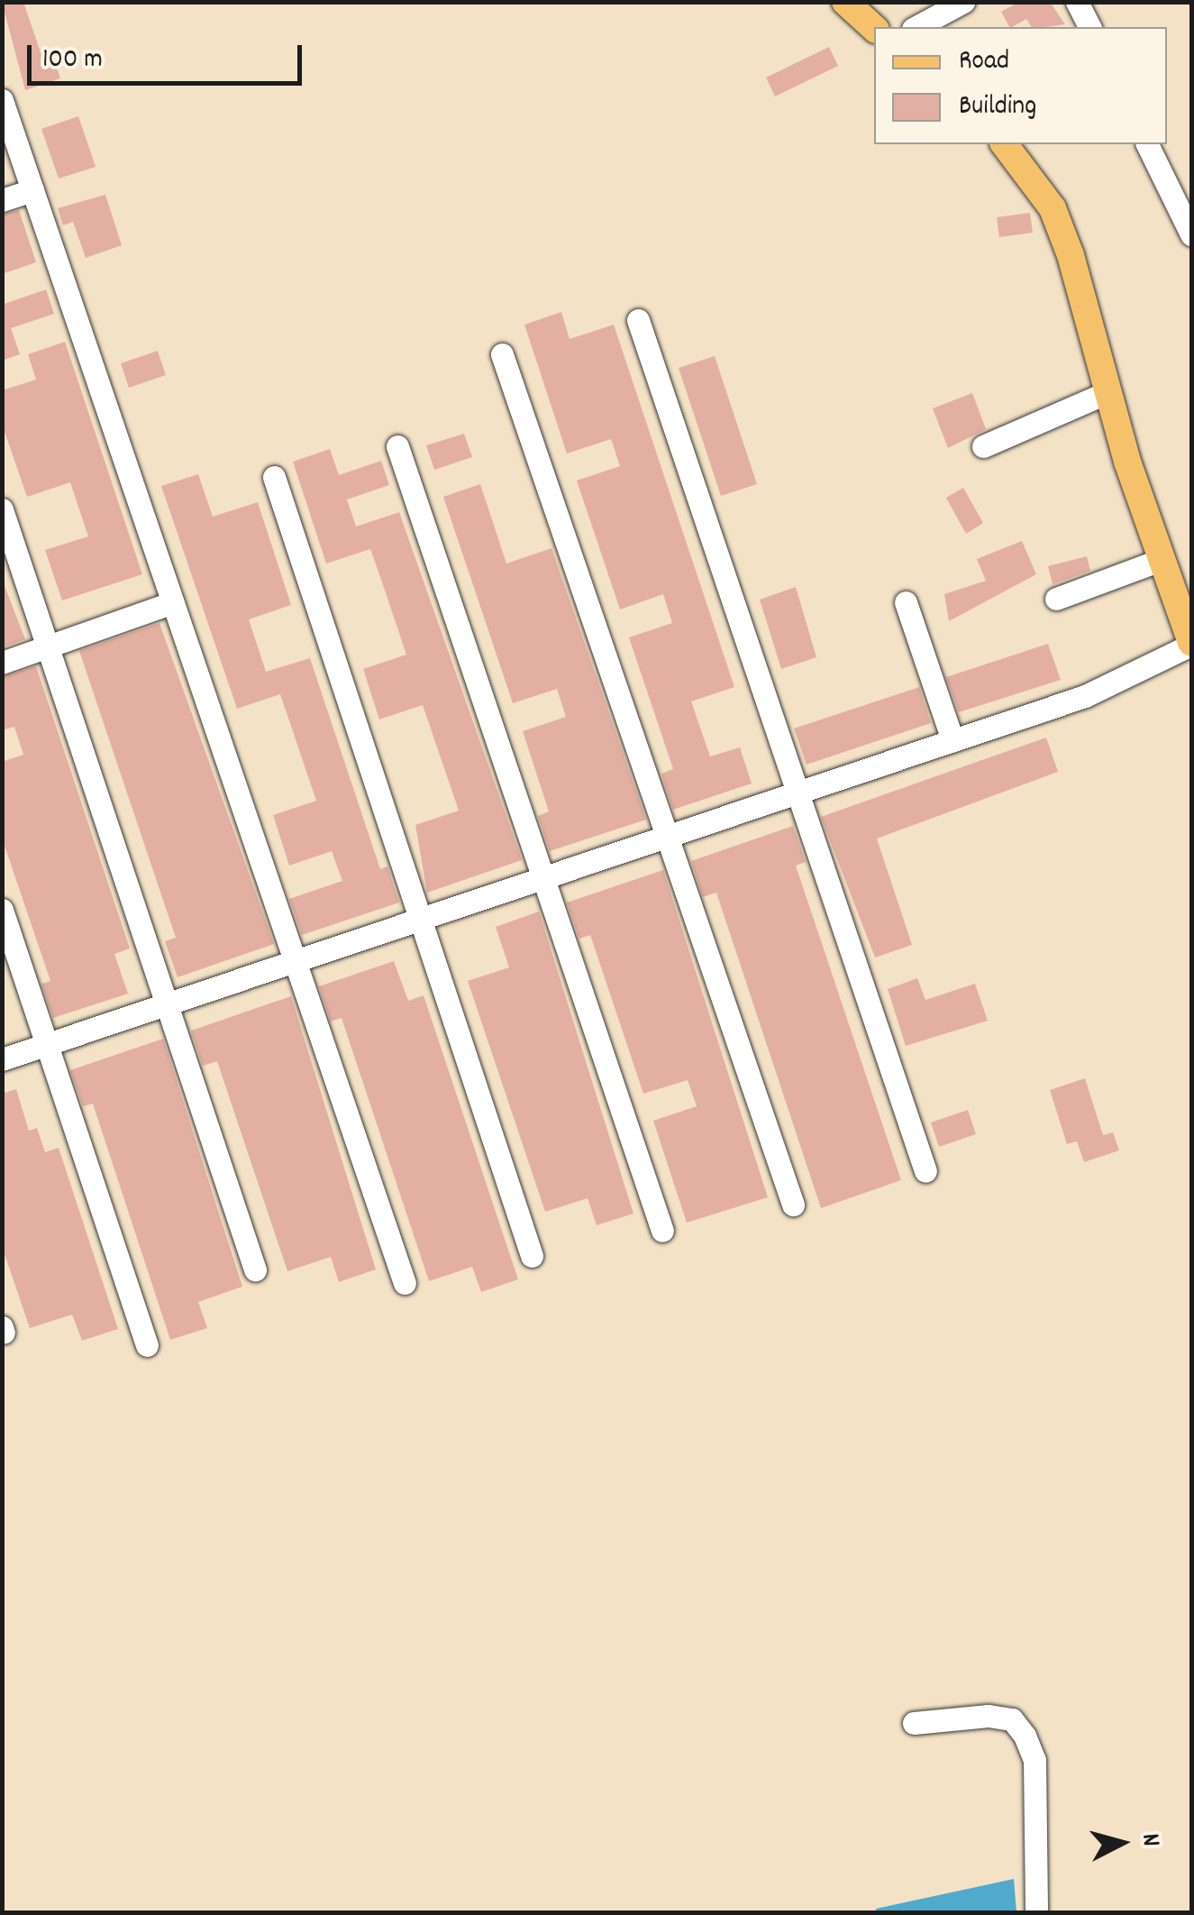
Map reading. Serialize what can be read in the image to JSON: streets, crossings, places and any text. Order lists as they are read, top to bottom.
{
  "legend": ["Road", "Building"],
  "scale_bar": "100 m",
  "north": "right"
}
